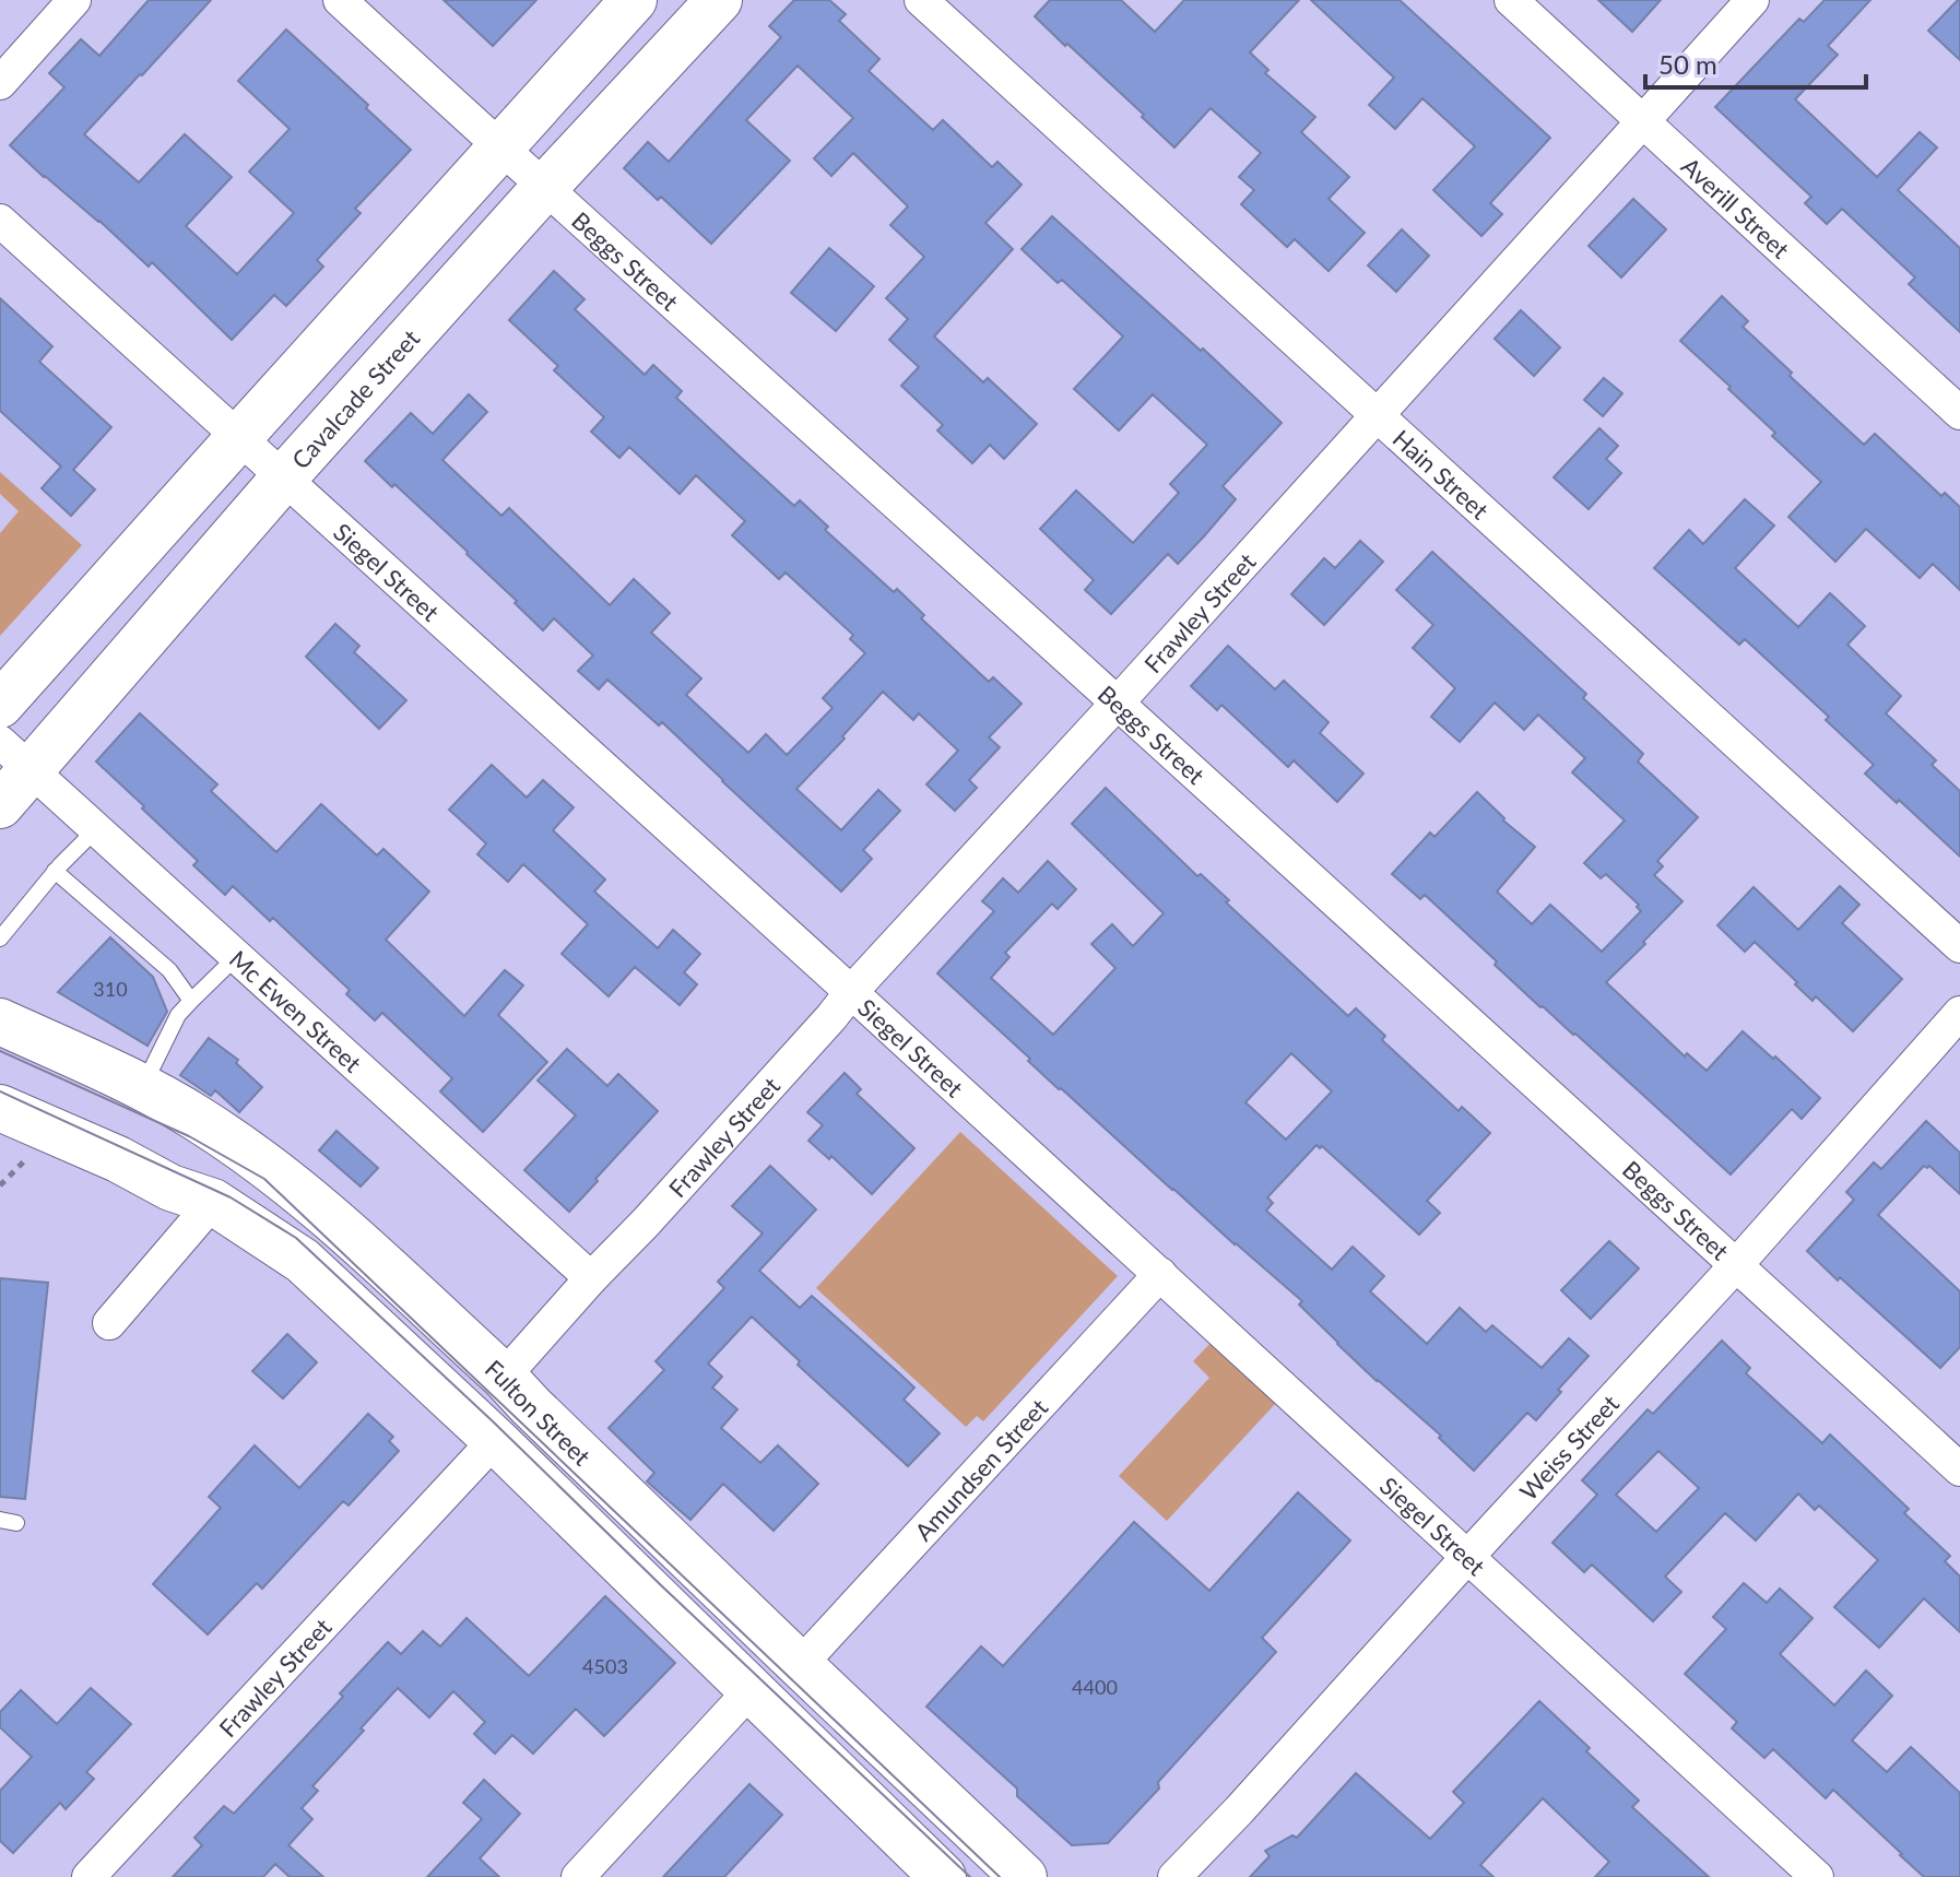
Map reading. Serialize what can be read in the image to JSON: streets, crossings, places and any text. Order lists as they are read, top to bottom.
{
  "streets": {
    "main road": ["Cavalcade Street", "Fulton Street"],
    "street": [
      "Averill Street",
      "Beggs Street",
      "Hain Street",
      "Siegel Street",
      "Frawley Street",
      "Mc Ewen Street",
      "Weiss Street",
      "Amundsen Street"
    ]
  },
  "crossings": [
    ["Averill Street", "Frawley Street"],
    ["Beggs Street", "Cavalcade Street"],
    ["Beggs Street", "Frawley Street"],
    ["Beggs Street", "Weiss Street"],
    ["Cavalcade Street", "Siegel Street"],
    ["Cavalcade Street", "Mc Ewen Street"],
    ["Hain Street", "Frawley Street"],
    ["Siegel Street", "Frawley Street"],
    ["Siegel Street", "Weiss Street"],
    ["Siegel Street", "Amundsen Street"],
    ["Frawley Street", "Mc Ewen Street"],
    ["Frawley Street", "Fulton Street"],
    ["Fulton Street", "Amundsen Street"]
  ],
  "house_numbers": ["310", "4503", "4400"],
  "scale_bar": "50 m"
}
